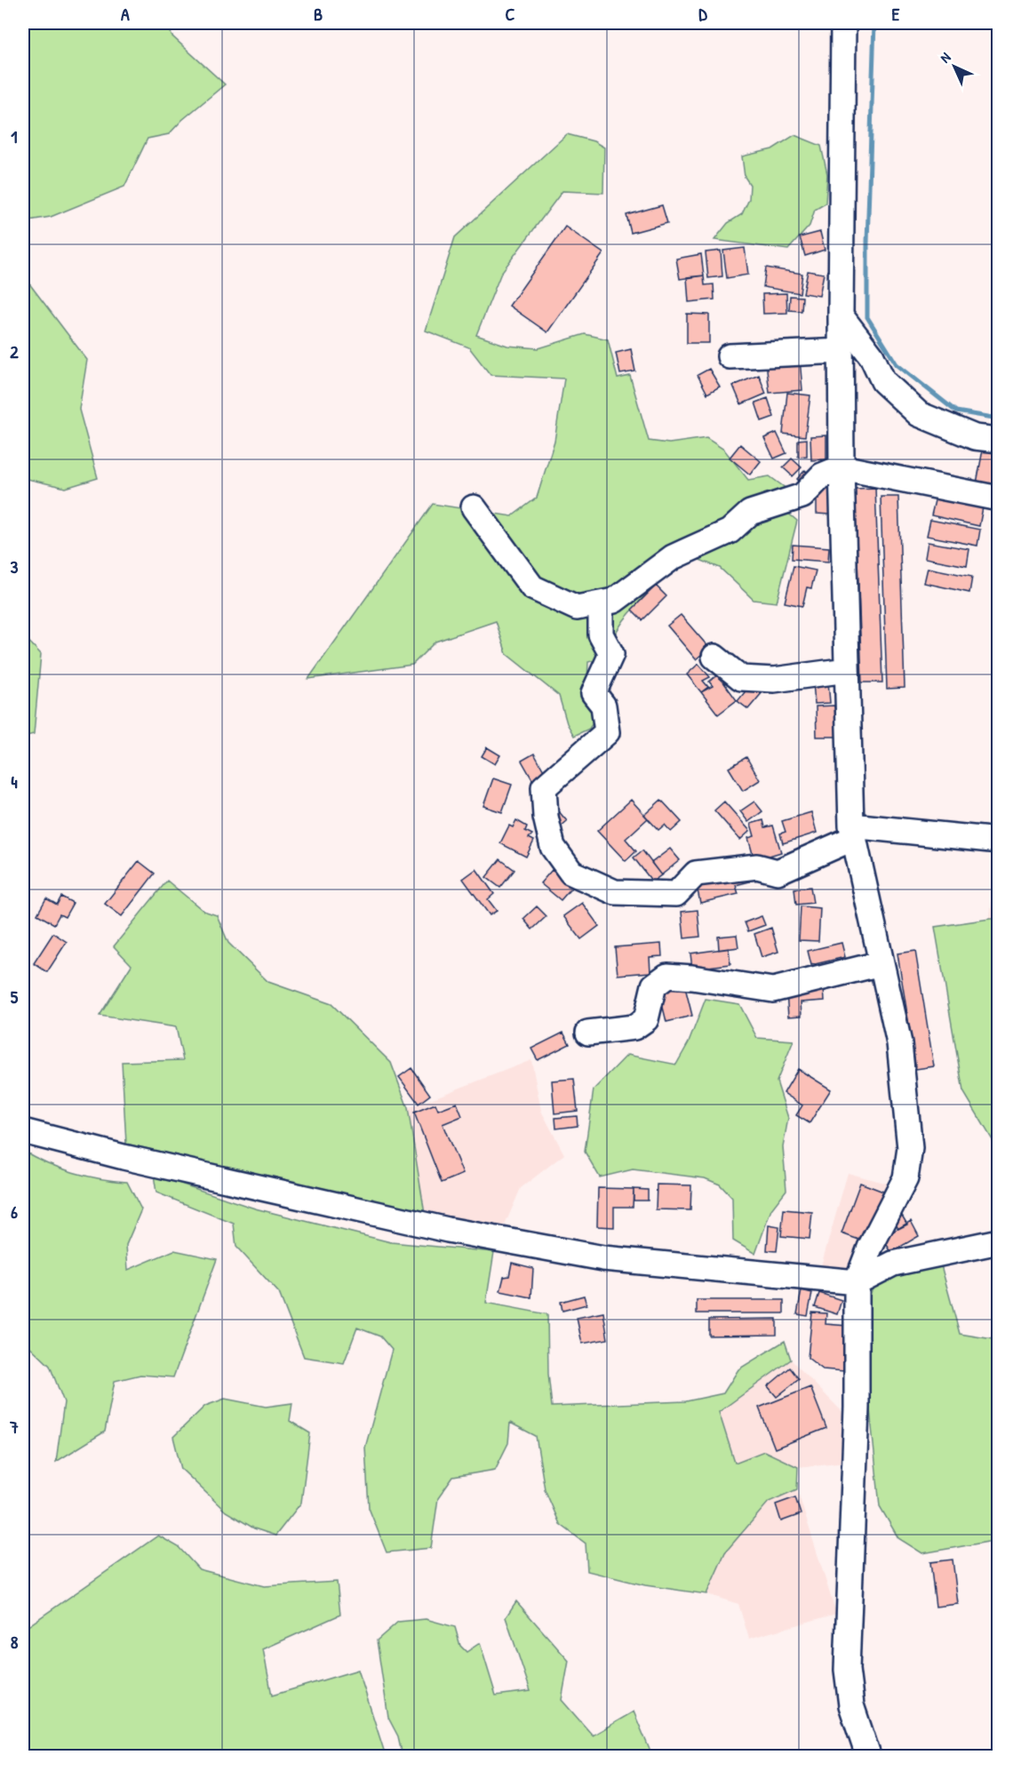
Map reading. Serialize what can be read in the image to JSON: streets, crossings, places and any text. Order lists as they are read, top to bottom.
{
  "north": "top left",
  "grid": {
    "columns": [
      "A",
      "B",
      "C",
      "D",
      "E"
    ],
    "rows": [
      "1",
      "2",
      "3",
      "4",
      "5",
      "6",
      "7",
      "8"
    ]
  }
}
